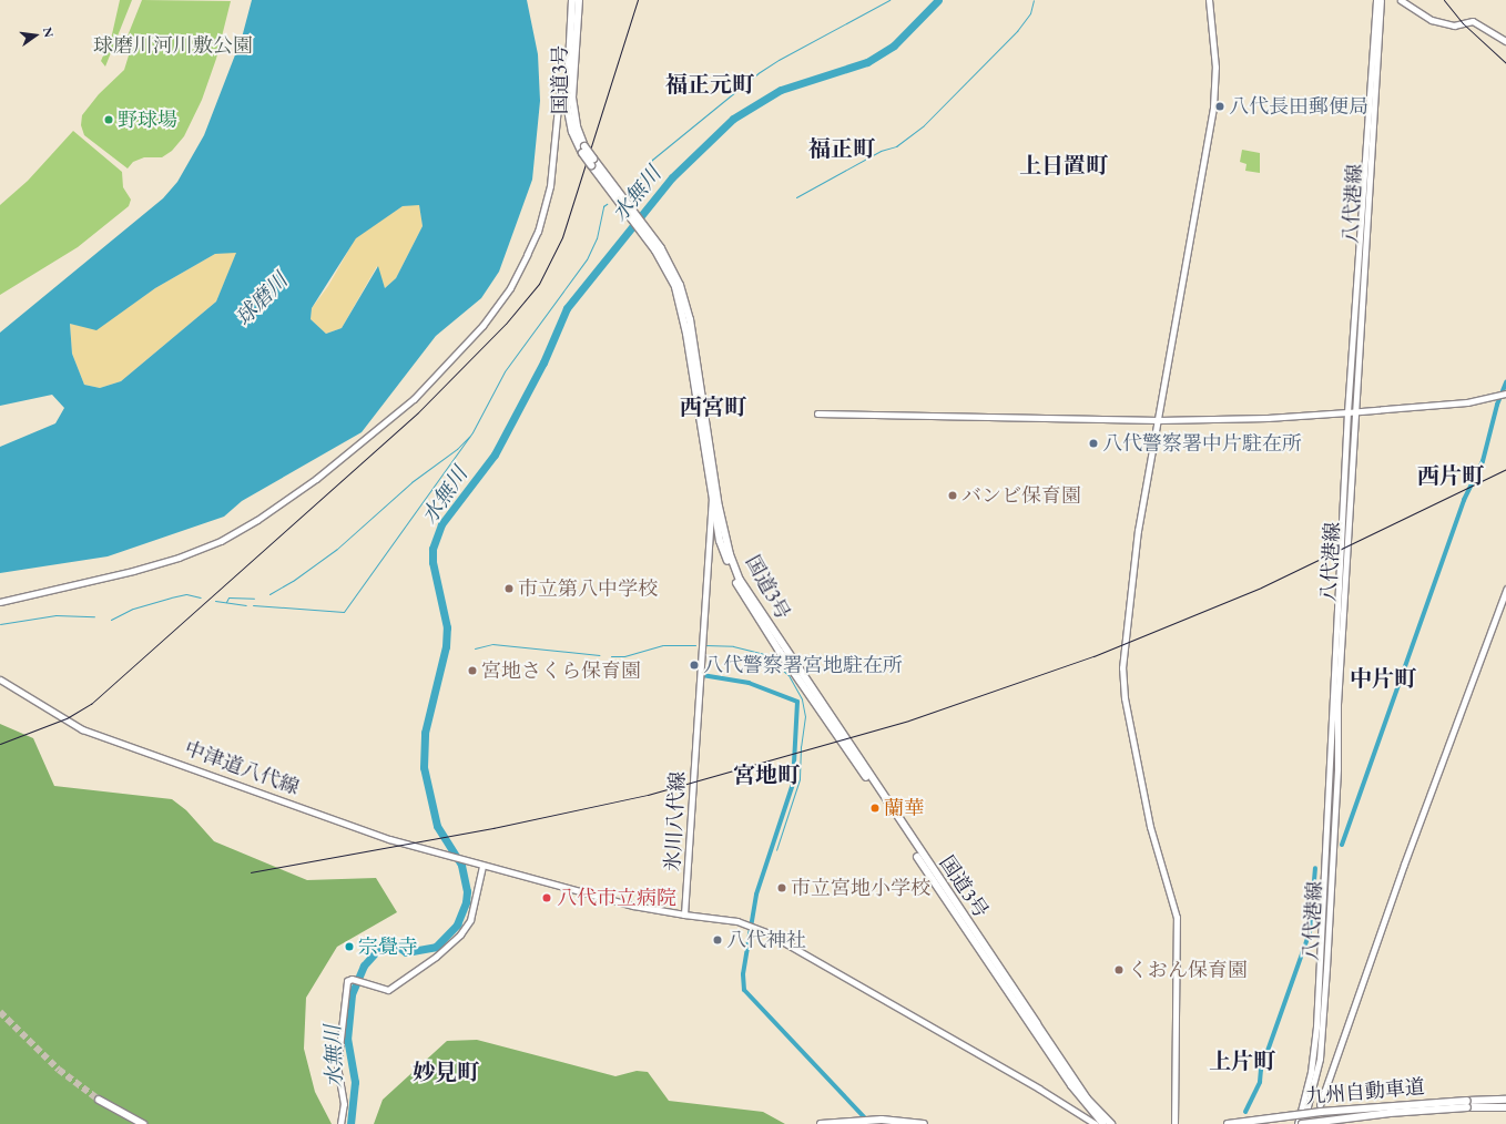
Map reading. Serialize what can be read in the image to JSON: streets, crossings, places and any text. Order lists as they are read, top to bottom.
{
  "streets": {
    "highway": ["国道3号", "九州自動車道"],
    "main road": ["八代港線", "中津道八代線", "氷川八代線"]
  },
  "crossings": [
    ["国道3号", "氷川八代線"],
    ["八代港線", "九州自動車道"]
  ],
  "districts": [
    "福正元町",
    "福正町",
    "上日置町",
    "西宮町",
    "西片町",
    "中片町",
    "宮地町",
    "上片町",
    "妙見町"
  ],
  "water": ["水無川", "球磨川"],
  "parks": ["球磨川河川敷公園"],
  "places": [
    "八代長田郵便局",
    "野球場",
    "八代警察署中片駐在所",
    "バンビ保育園",
    "市立第八中学校",
    "八代警察署宮地駐在所",
    "宮地さくら保育園",
    "蘭華",
    "市立宮地小学校",
    "八代市立病院",
    "八代神社",
    "宗覺寺",
    "くおん保育園"
  ],
  "north": "right"
}
